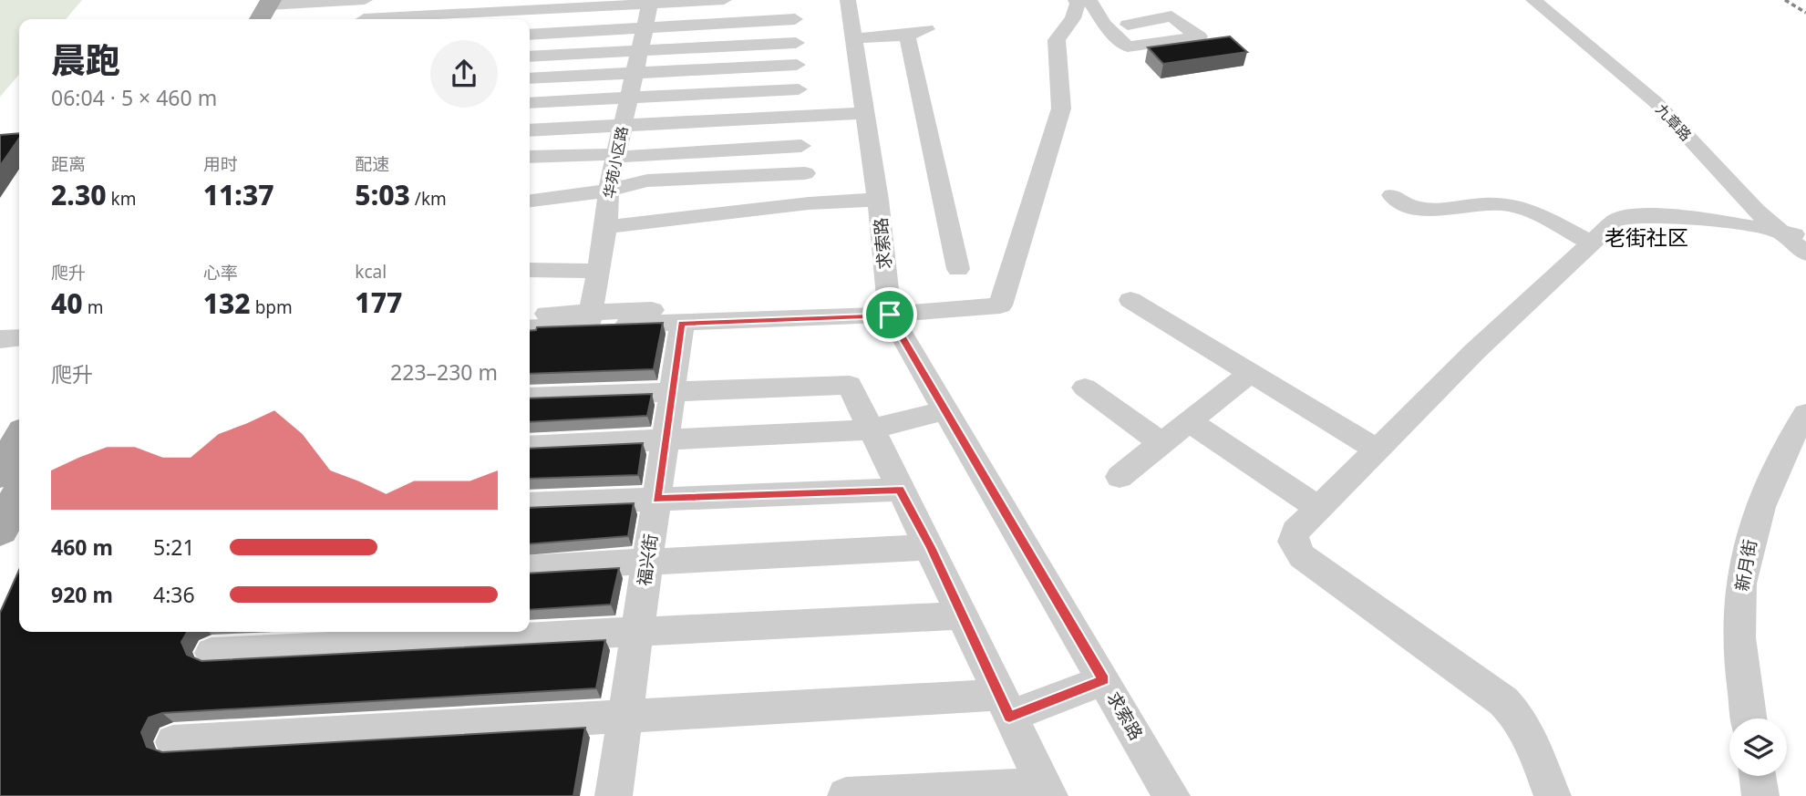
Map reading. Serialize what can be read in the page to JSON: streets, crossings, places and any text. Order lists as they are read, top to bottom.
{
  "streets": {
    "street": [
      "九章路",
      "华苑小区路",
      "求索路",
      "福兴街",
      "新月街"
    ]
  },
  "districts": ["老街社区"],
  "page": {
    "heading": ["晨跑", "06:04 · 5 × 460 m"],
    "stats": [
      ["距离", "2.30 km"],
      ["用时", "11:37"],
      ["配速", "5:03 /km"],
      ["爬升", "40 m"],
      ["心率", "132 bpm"],
      ["kcal", "177"]
    ],
    "chart": ["爬升", "223–230 m"],
    "list": [
      {
        "name": "460 m",
        "note": "5:21"
      },
      {
        "name": "920 m",
        "note": "4:36"
      }
    ]
  }
}
